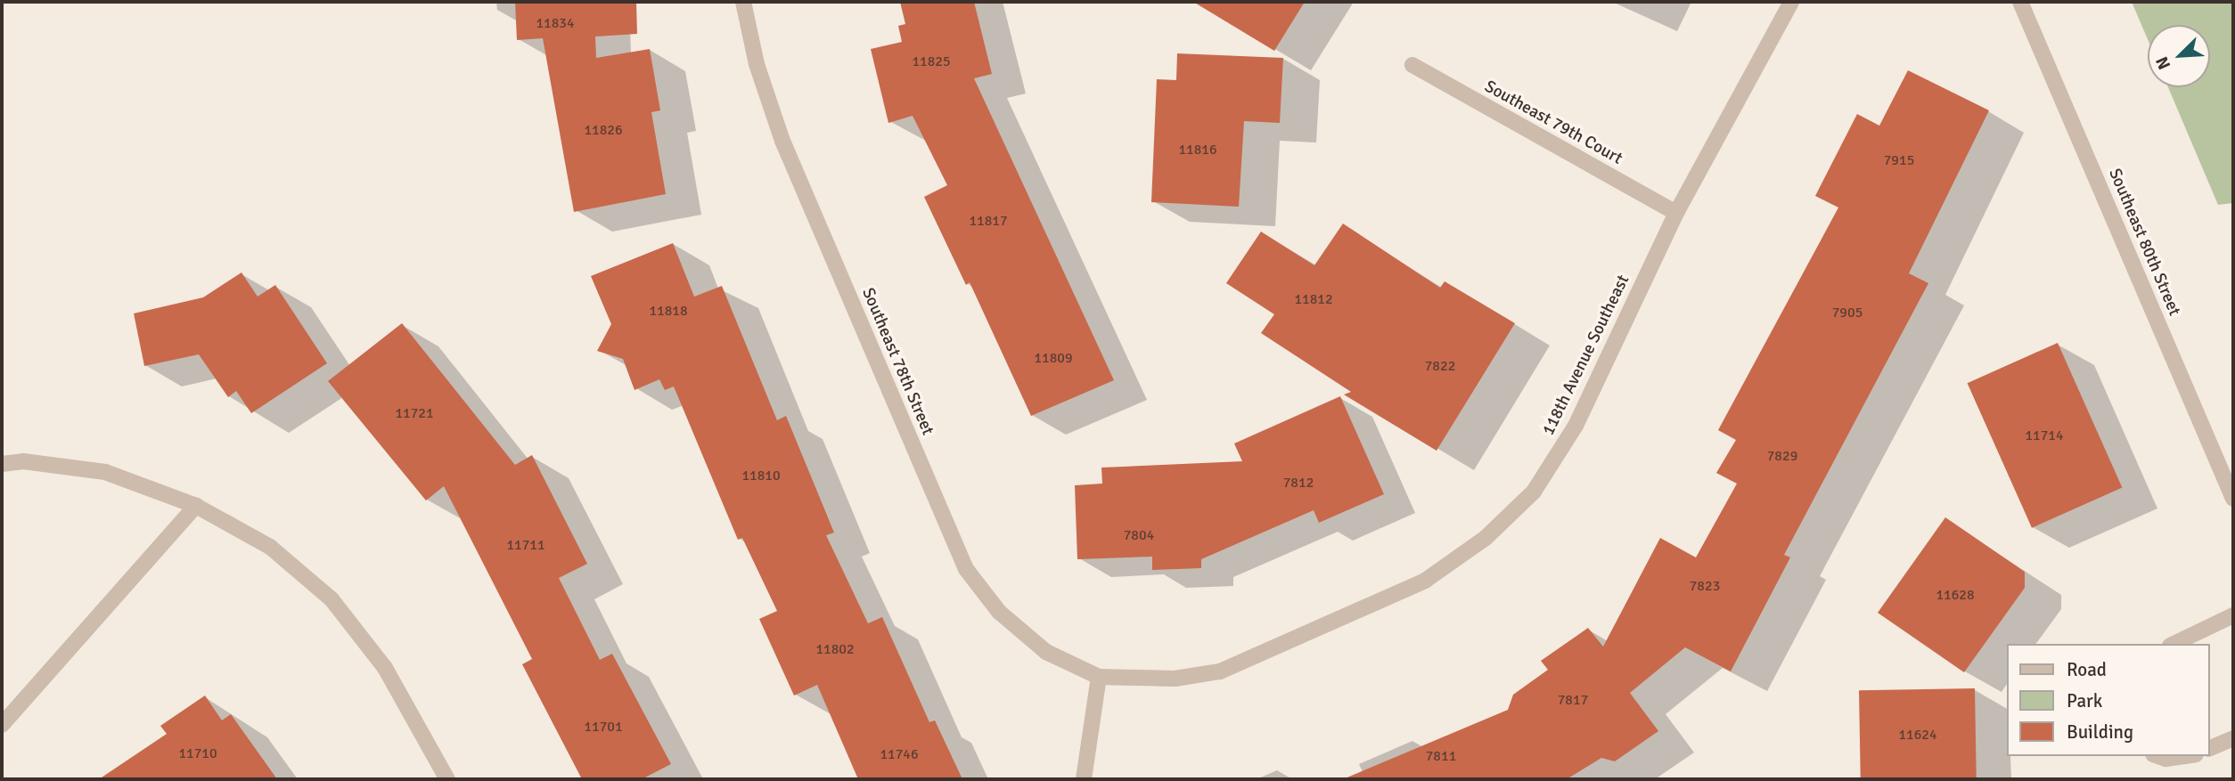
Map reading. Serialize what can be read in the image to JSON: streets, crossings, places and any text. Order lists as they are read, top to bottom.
{
  "streets": {
    "street": [
      "Southeast 79th Court",
      "Southeast 80th Street",
      "118th Avenue Southeast",
      "Southeast 78th Street"
    ]
  },
  "crossings": [
    ["Southeast 79th Court", "118th Avenue Southeast"],
    ["118th Avenue Southeast", "Southeast 78th Street"]
  ],
  "house_numbers": [
    "11834",
    "11825",
    "11826",
    "11816",
    "7915",
    "11817",
    "11812",
    "11818",
    "7905",
    "11809",
    "7822",
    "11721",
    "11714",
    "7829",
    "11810",
    "7812",
    "7804",
    "11711",
    "7823",
    "11628",
    "11802",
    "7817",
    "11701",
    "11624",
    "11710",
    "11746",
    "7811"
  ],
  "legend": ["Road", "Park", "Building"],
  "north": "bottom left"
}
